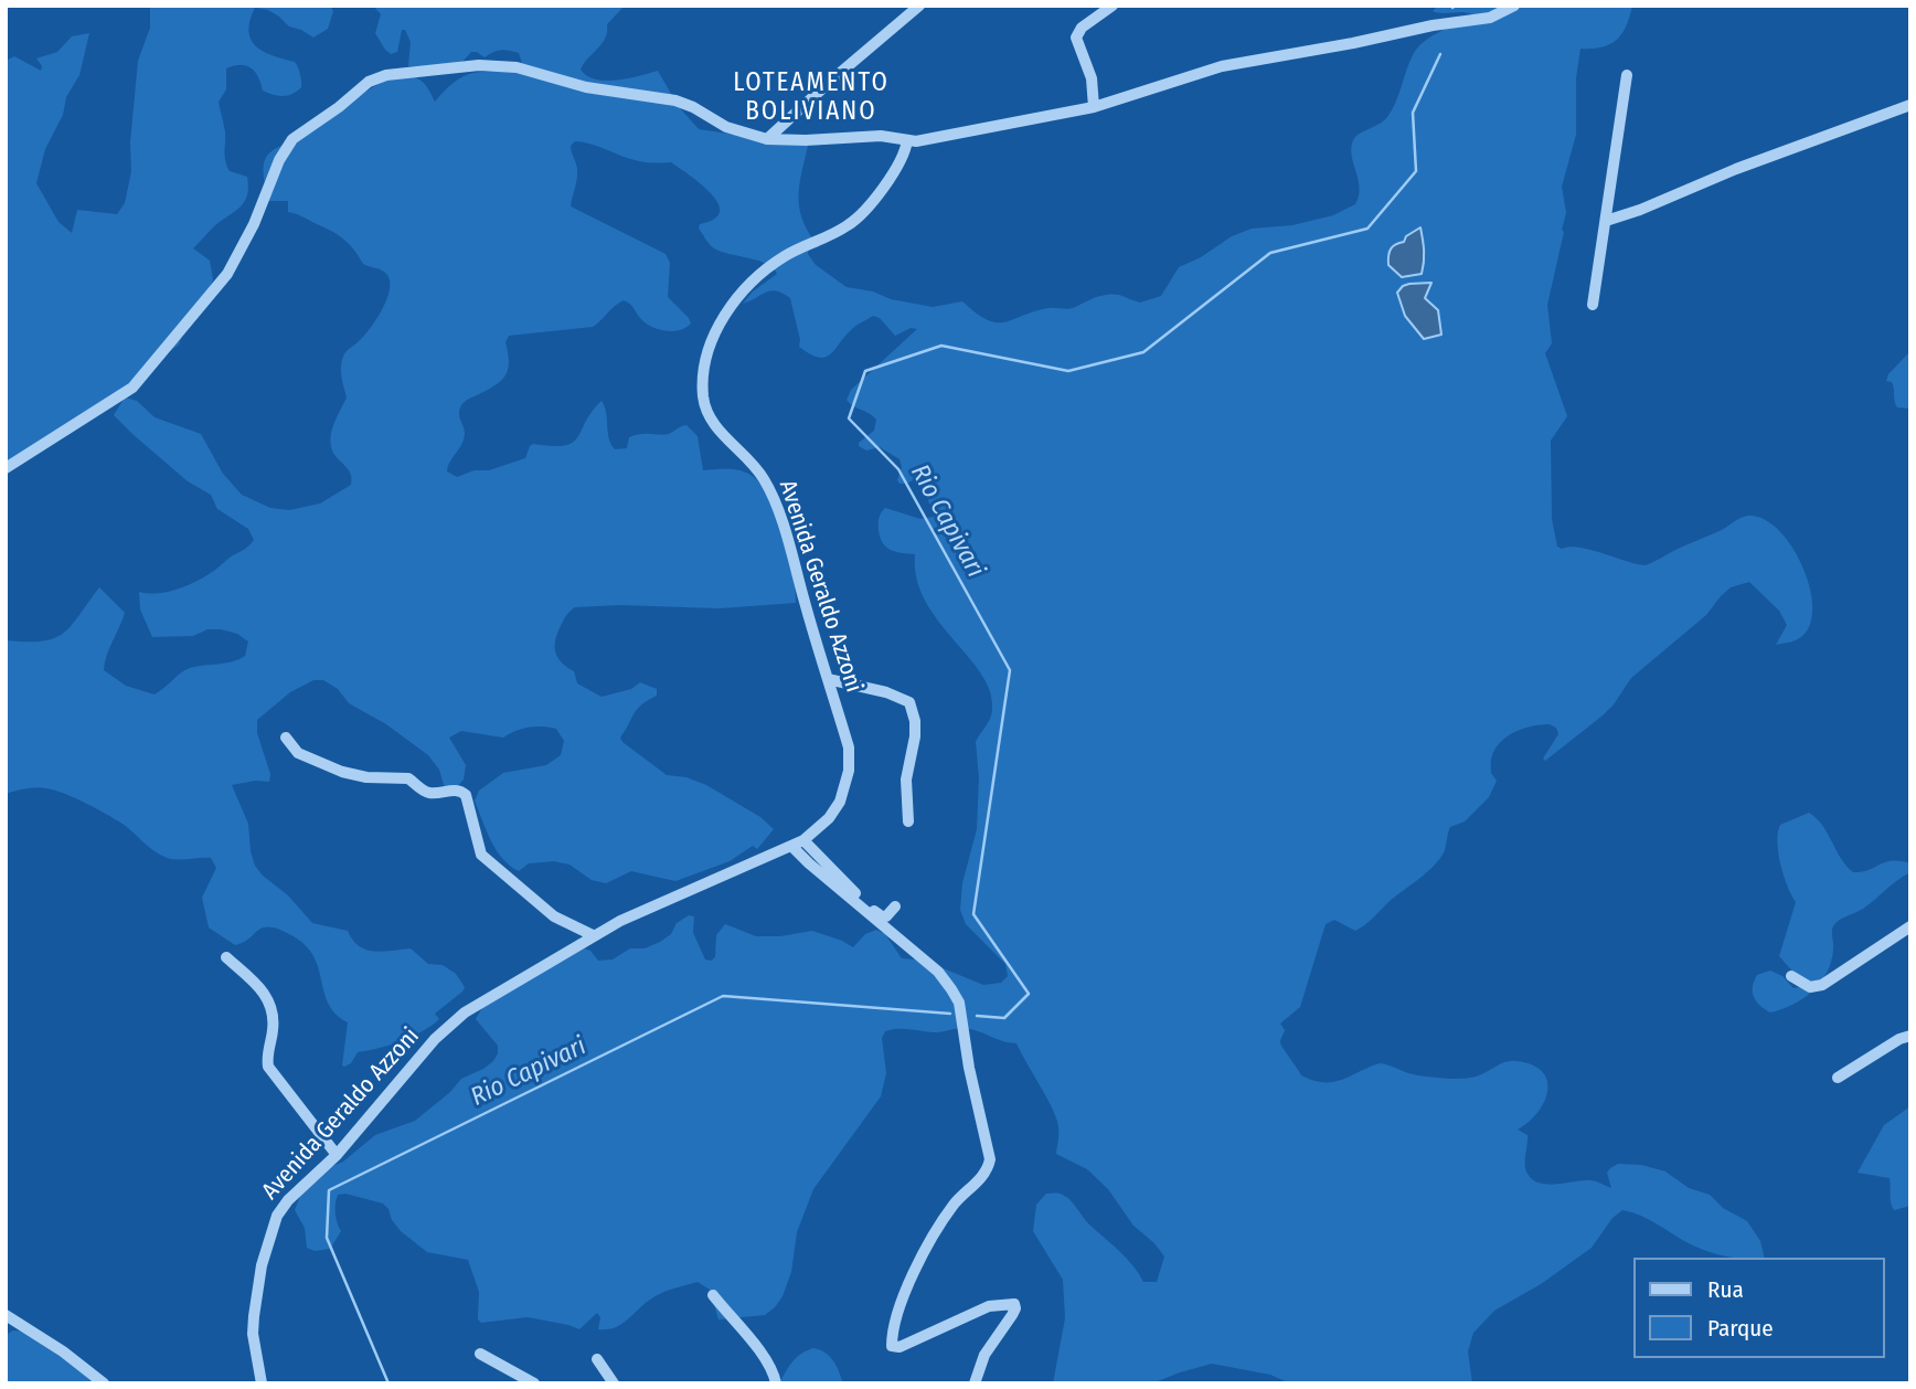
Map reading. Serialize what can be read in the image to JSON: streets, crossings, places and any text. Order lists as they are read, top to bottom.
{
  "streets": {
    "street": ["Avenida Geraldo Azzoni"]
  },
  "districts": ["LOTEAMENTO BOLIVIANO"],
  "water": ["Rio Capivari"],
  "legend": ["Rua", "Parque"]
}
